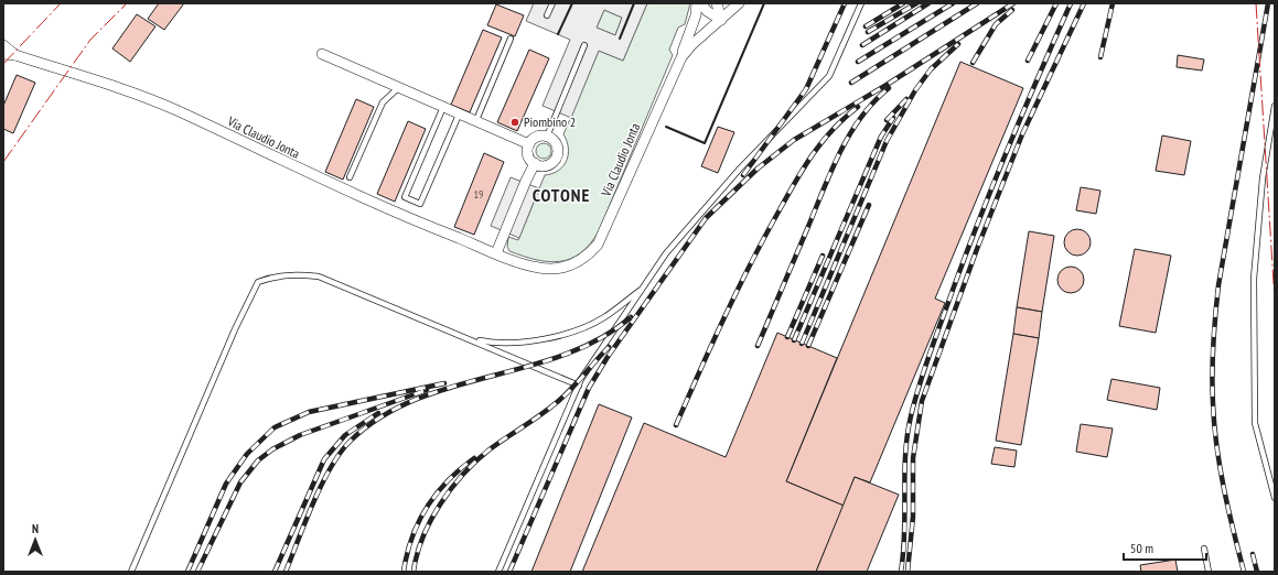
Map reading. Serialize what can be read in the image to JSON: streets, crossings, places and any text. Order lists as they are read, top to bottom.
{
  "streets": {
    "street": ["Via Claudio Jonta"]
  },
  "districts": ["COTONE"],
  "places": ["Piombino 2"],
  "house_numbers": ["19"],
  "scale_bar": "50 m",
  "north": "top"
}
